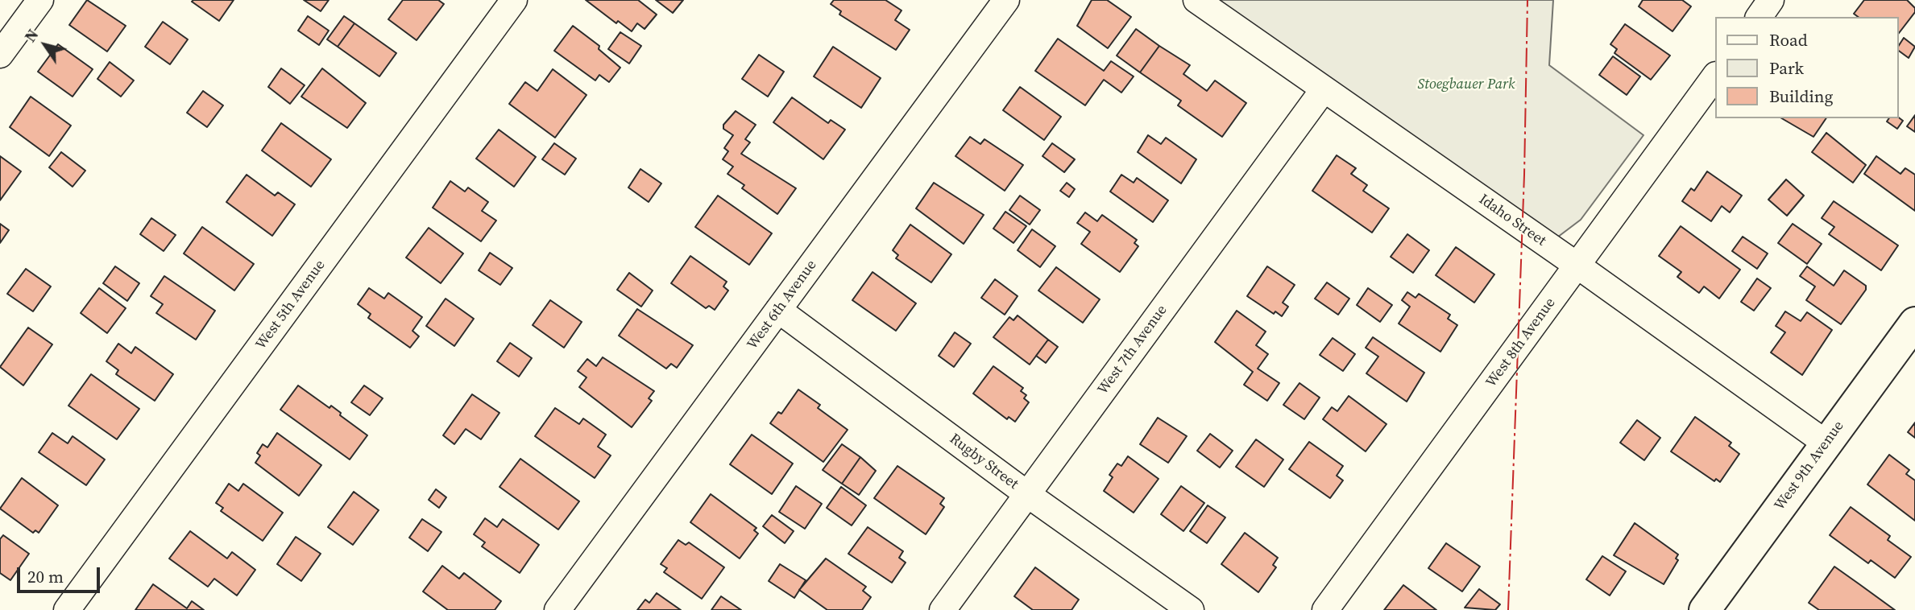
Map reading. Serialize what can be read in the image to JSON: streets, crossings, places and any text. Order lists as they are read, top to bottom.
{
  "streets": {
    "main road": ["West 9th Avenue"],
    "street": [
      "Idaho Street",
      "West 5th Avenue",
      "West 6th Avenue",
      "West 8th Avenue",
      "West 7th Avenue",
      "Rugby Street"
    ]
  },
  "crossings": [
    ["Idaho Street", "West 8th Avenue"],
    ["Idaho Street", "West 7th Avenue"],
    ["Idaho Street", "West 9th Avenue"],
    ["West 6th Avenue", "Rugby Street"],
    ["West 7th Avenue", "Rugby Street"]
  ],
  "parks": ["Stoegbauer Park"],
  "legend": ["Road", "Park", "Building"],
  "scale_bar": "20 m",
  "north": "top left"
}
